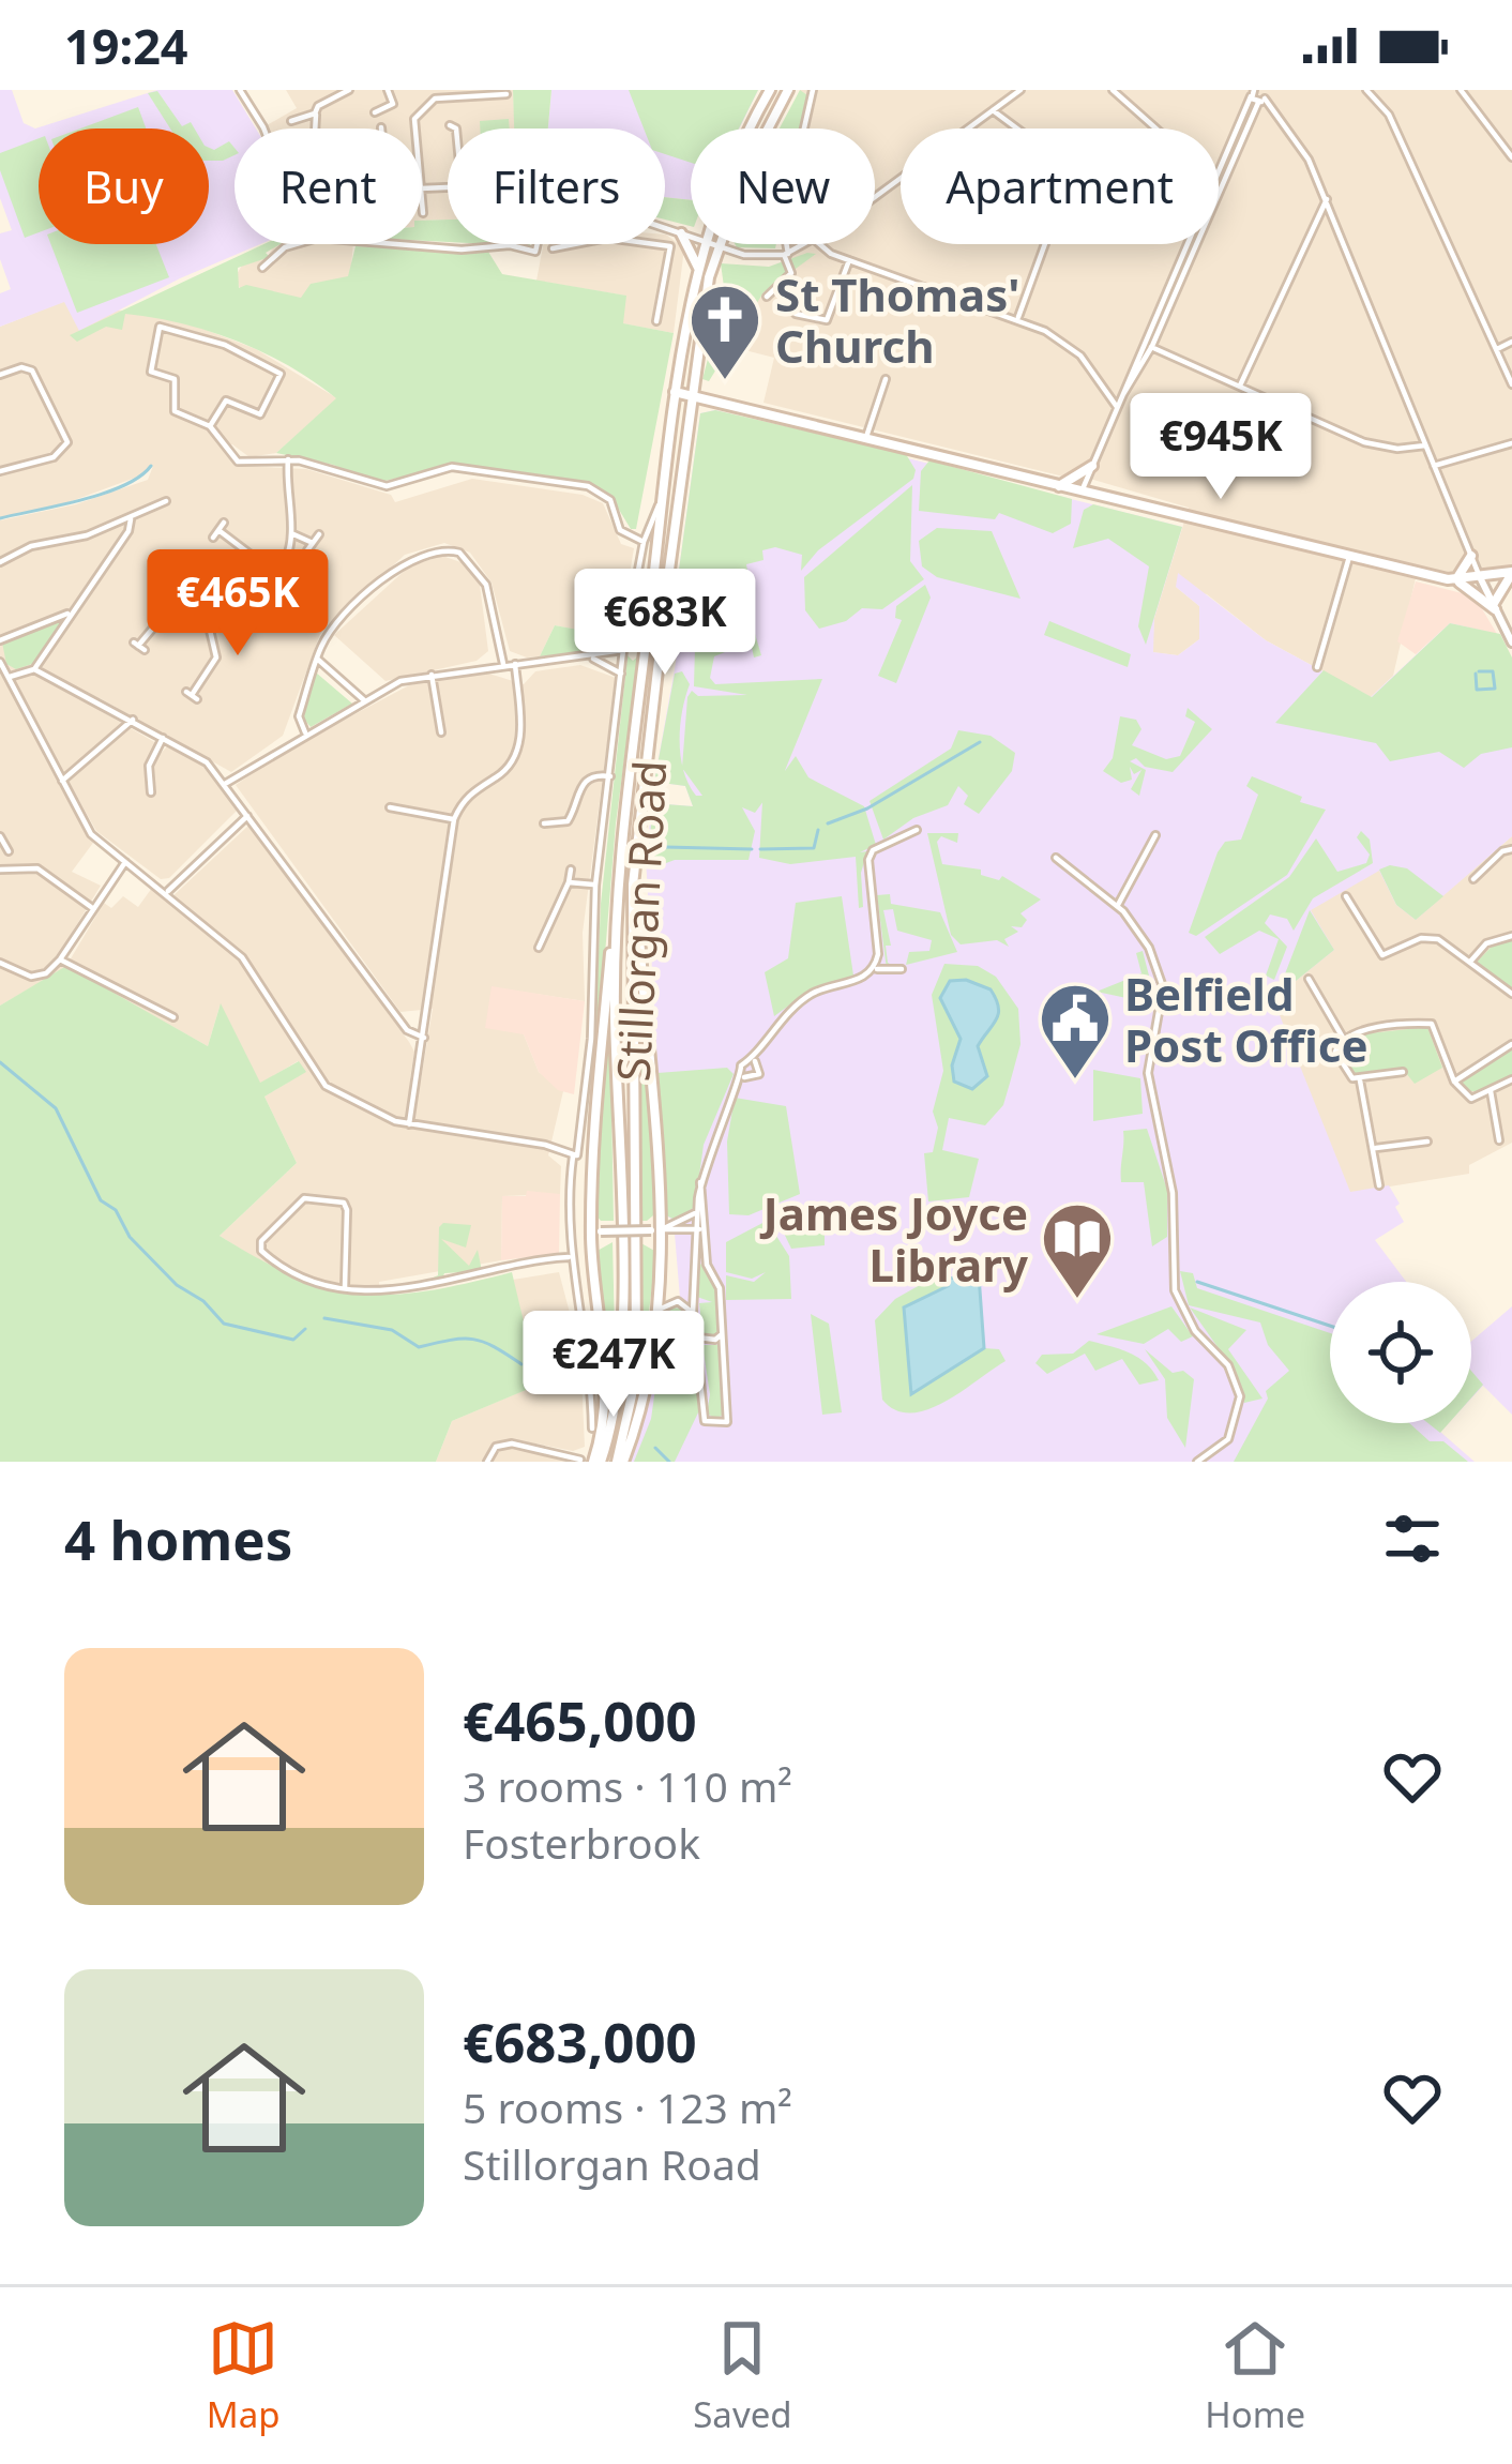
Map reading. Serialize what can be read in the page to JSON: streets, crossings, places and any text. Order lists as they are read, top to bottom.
{
  "streets": {
    "main road": ["Stillorgan Road"]
  },
  "places": {
    "church": ["St Thomas' Church"],
    "public building": ["Belfield Post Office"],
    "library": ["James Joyce Library"]
  },
  "page": {
    "status": "19:24",
    "chip": [
      "Buy",
      "Rent",
      "Filters",
      "New",
      "Apartment"
    ],
    "price": [
      "€945K",
      "€465K",
      "€683K",
      "€247K"
    ],
    "heading": "4 homes",
    "list": [
      {
        "name": "€465,000",
        "note": "3 rooms · 110 m² · Fosterbrook"
      },
      {
        "name": "€683,000",
        "note": "5 rooms · 123 m² · Stillorgan Road"
      }
    ],
    "tabs": ["Map", "Saved", "Home"]
  }
}
